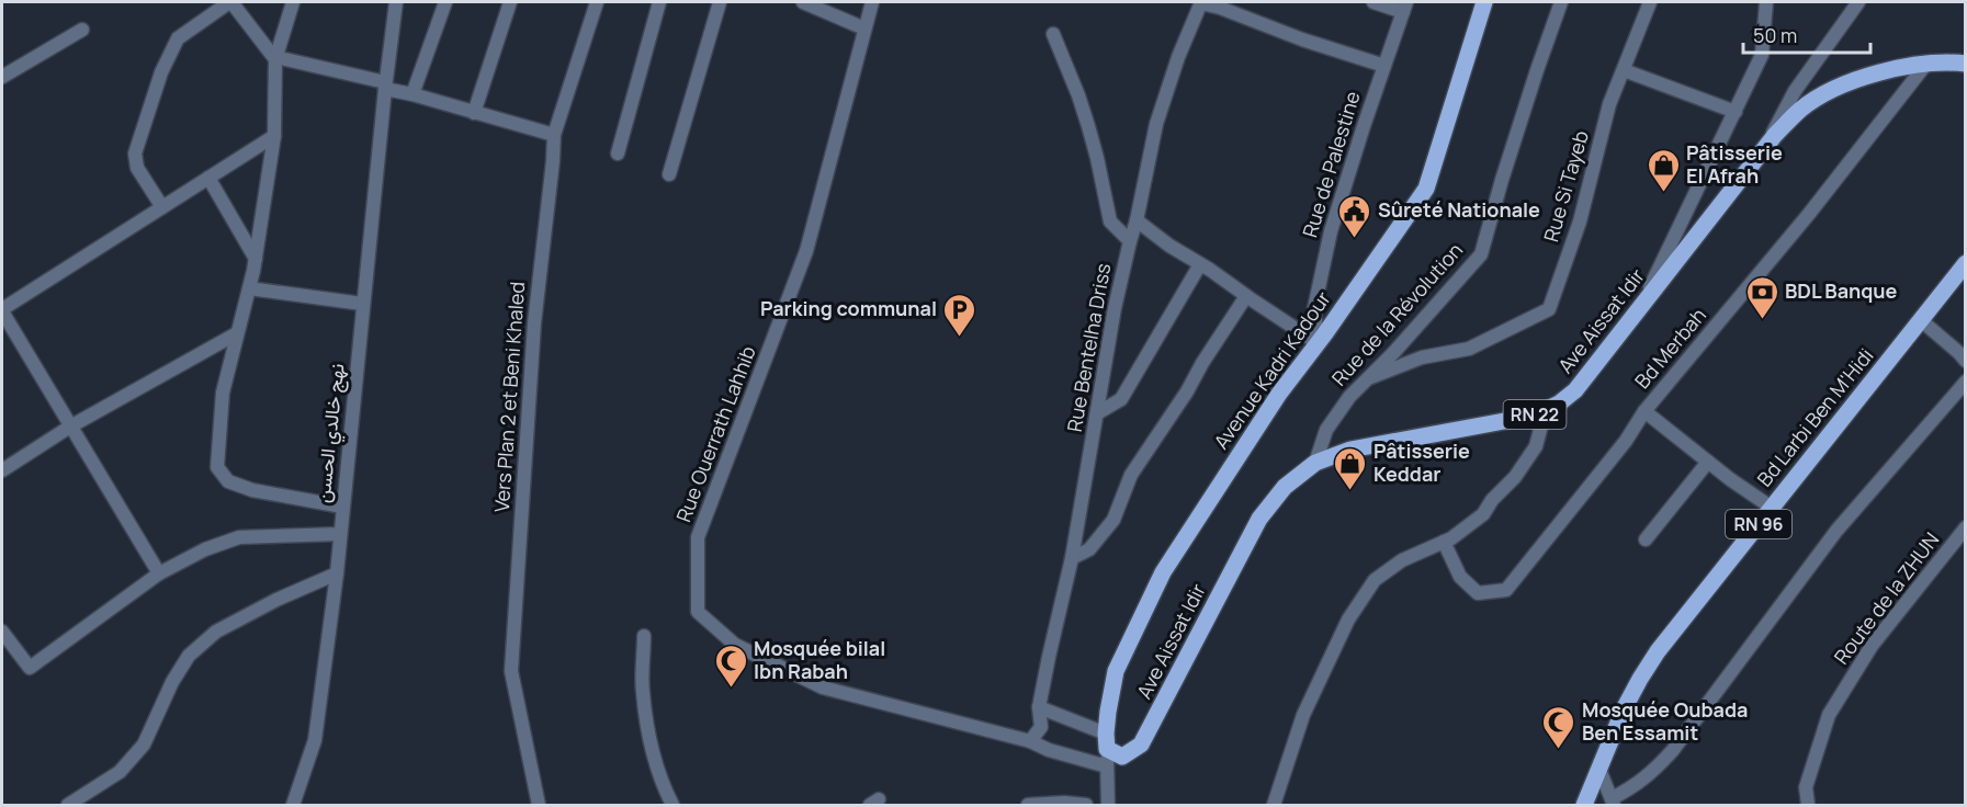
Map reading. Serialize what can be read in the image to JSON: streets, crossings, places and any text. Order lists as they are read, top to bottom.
{
  "streets": {
    "main road": [
      "Ave Aissat Idir",
      "Avenue Kadri Kadour",
      "RN 22",
      "Bd Larbi Ben M'Hidi",
      "RN 96"
    ],
    "street": [
      "Rue de Palestine",
      "Rue Si Tayeb",
      "Rue de la Révolution",
      "Rue Bentelha Driss",
      "Bd Merbah",
      "Vers Plan 2 et Beni Khaled",
      "نهج خالدي الحسن",
      "Rue Ouerrath Lahhib",
      "Route de la ZHUN"
    ]
  },
  "crossings": [
    ["Rue de Palestine", "Avenue Kadri Kadour"],
    ["Rue Si Tayeb", "Rue de la Révolution"],
    ["Rue de la Révolution", "Ave Aissat Idir"],
    ["Ave Aissat Idir", "Bd Merbah"],
    ["Ave Aissat Idir", "Avenue Kadri Kadour"],
    ["Rue Bentelha Driss", "Rue Ouerrath Lahhib"]
  ],
  "places": {
    "shop": ["Pâtisserie El Afrah", "Pâtisserie Keddar"],
    "public building": ["Sûreté Nationale"],
    "bank": ["BDL Banque"],
    "parking": ["Parking communal"],
    "mosque": ["Mosquée bilal Ibn Rabah", "Mosquée Oubada Ben Essamit"]
  },
  "scale_bar": "50 m"
}
